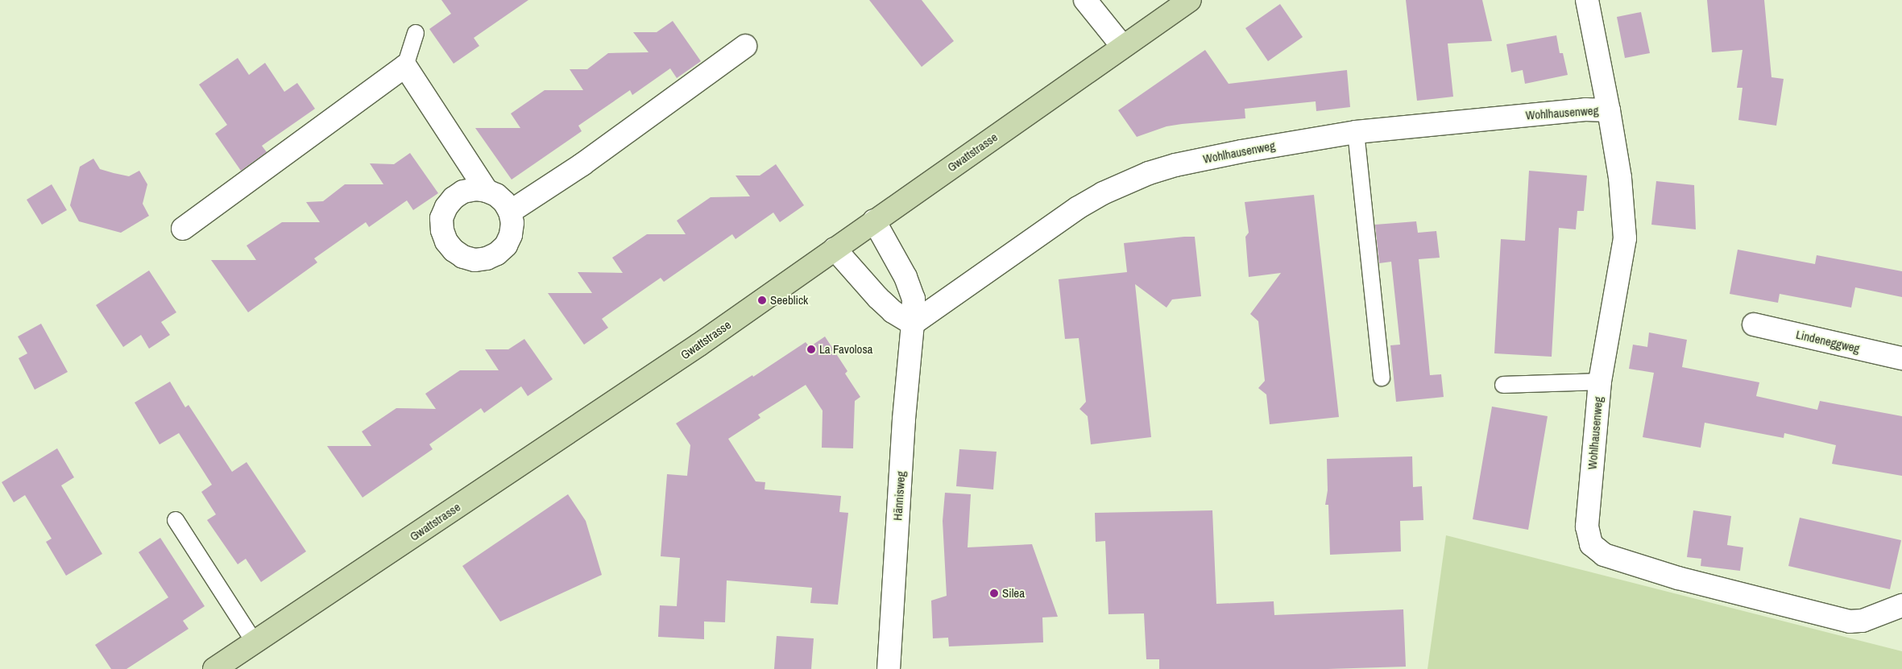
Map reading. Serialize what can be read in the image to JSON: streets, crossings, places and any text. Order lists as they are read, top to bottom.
{
  "streets": {
    "main road": ["Gwattstrasse"],
    "street": ["Wohlhausenweg", "Lindeneggweg", "Hännisweg"]
  },
  "crossings": [
    ["Wohlhausenweg", "Hännisweg"],
    ["Gwattstrasse", "Hännisweg"]
  ],
  "places": ["Seeblick", "La Favolosa", "Silea"]
}
